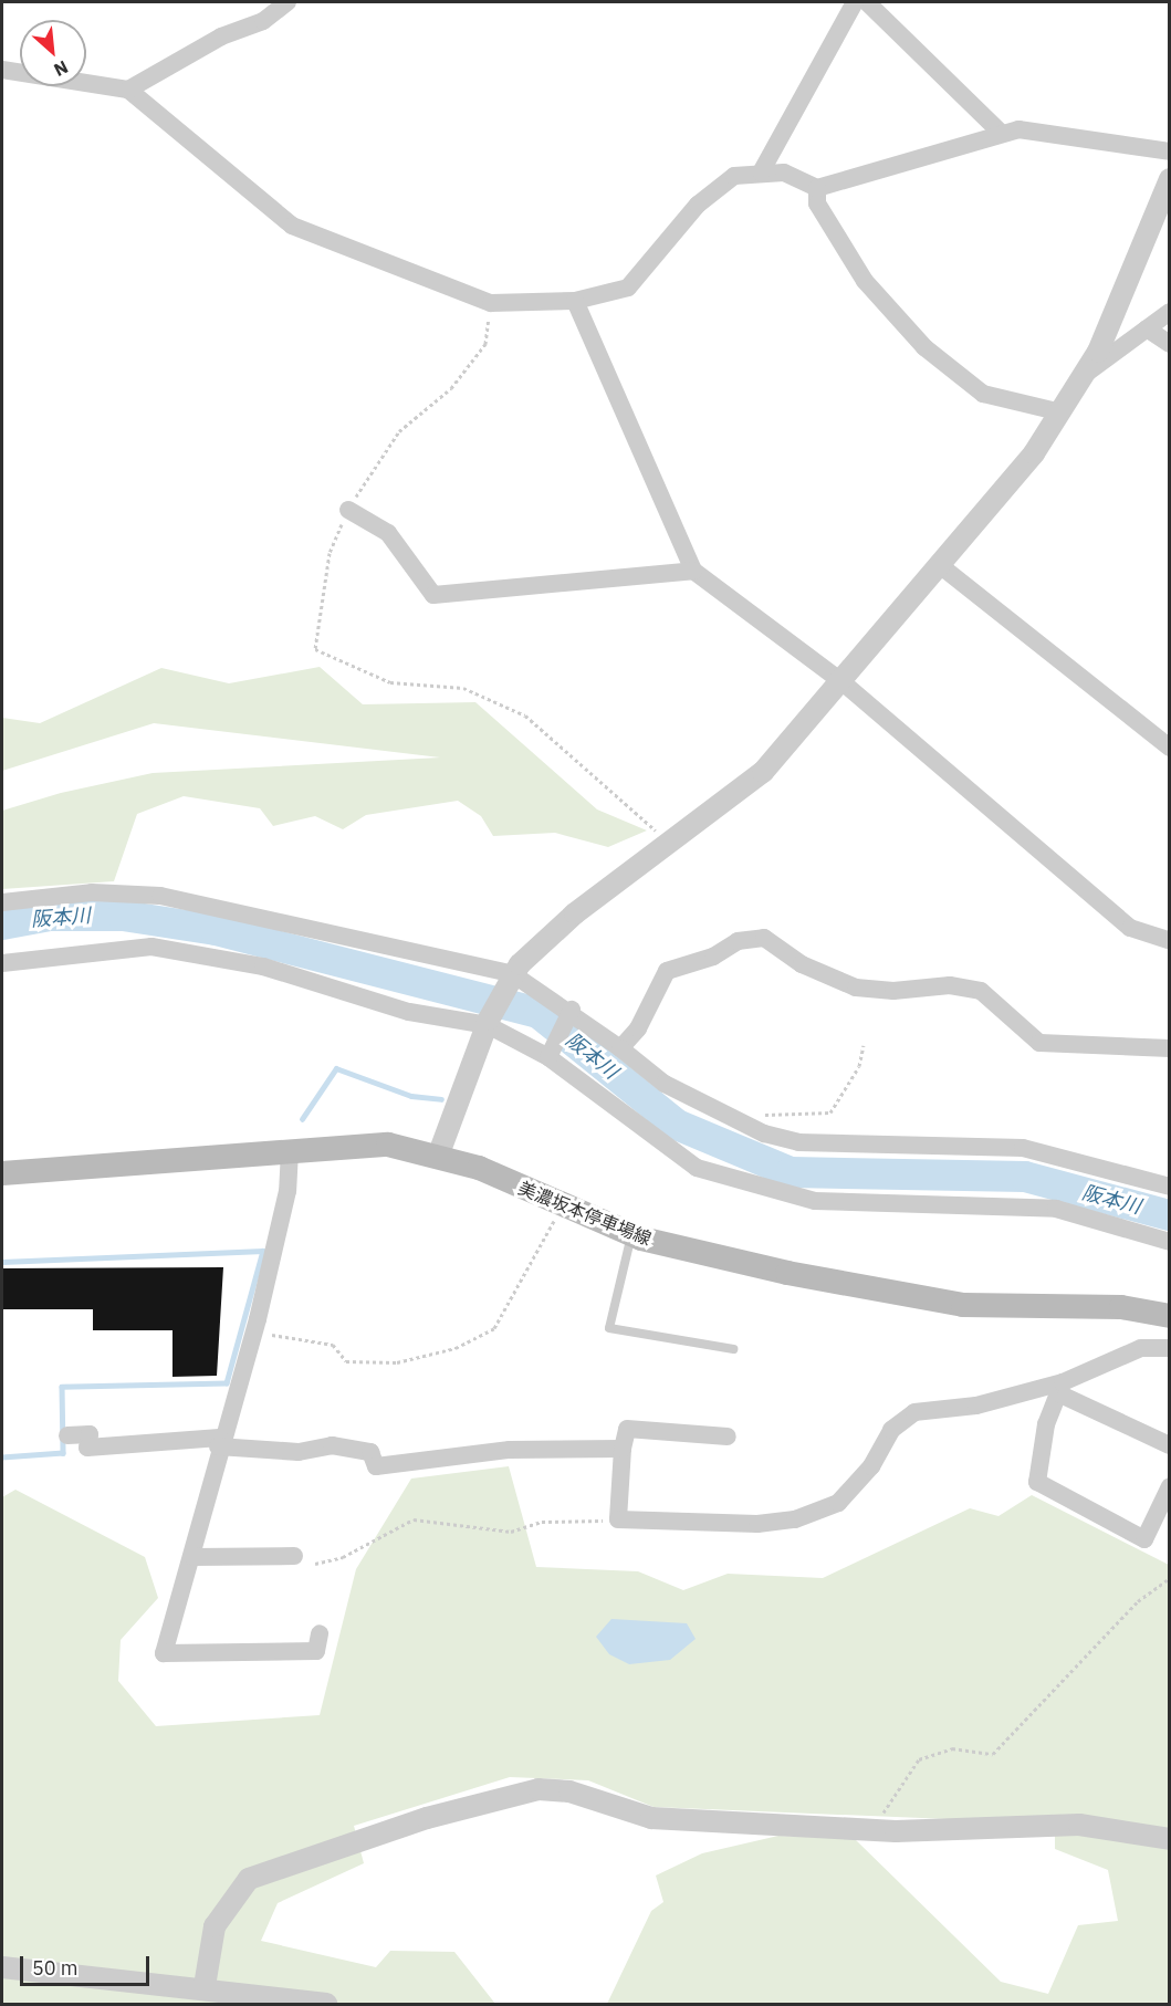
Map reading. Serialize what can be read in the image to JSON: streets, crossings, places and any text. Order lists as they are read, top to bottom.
{
  "streets": {
    "main road": ["美濃坂本停車場線"]
  },
  "water": ["阪本川"],
  "scale_bar": "50 m",
  "north": "bottom right"
}
